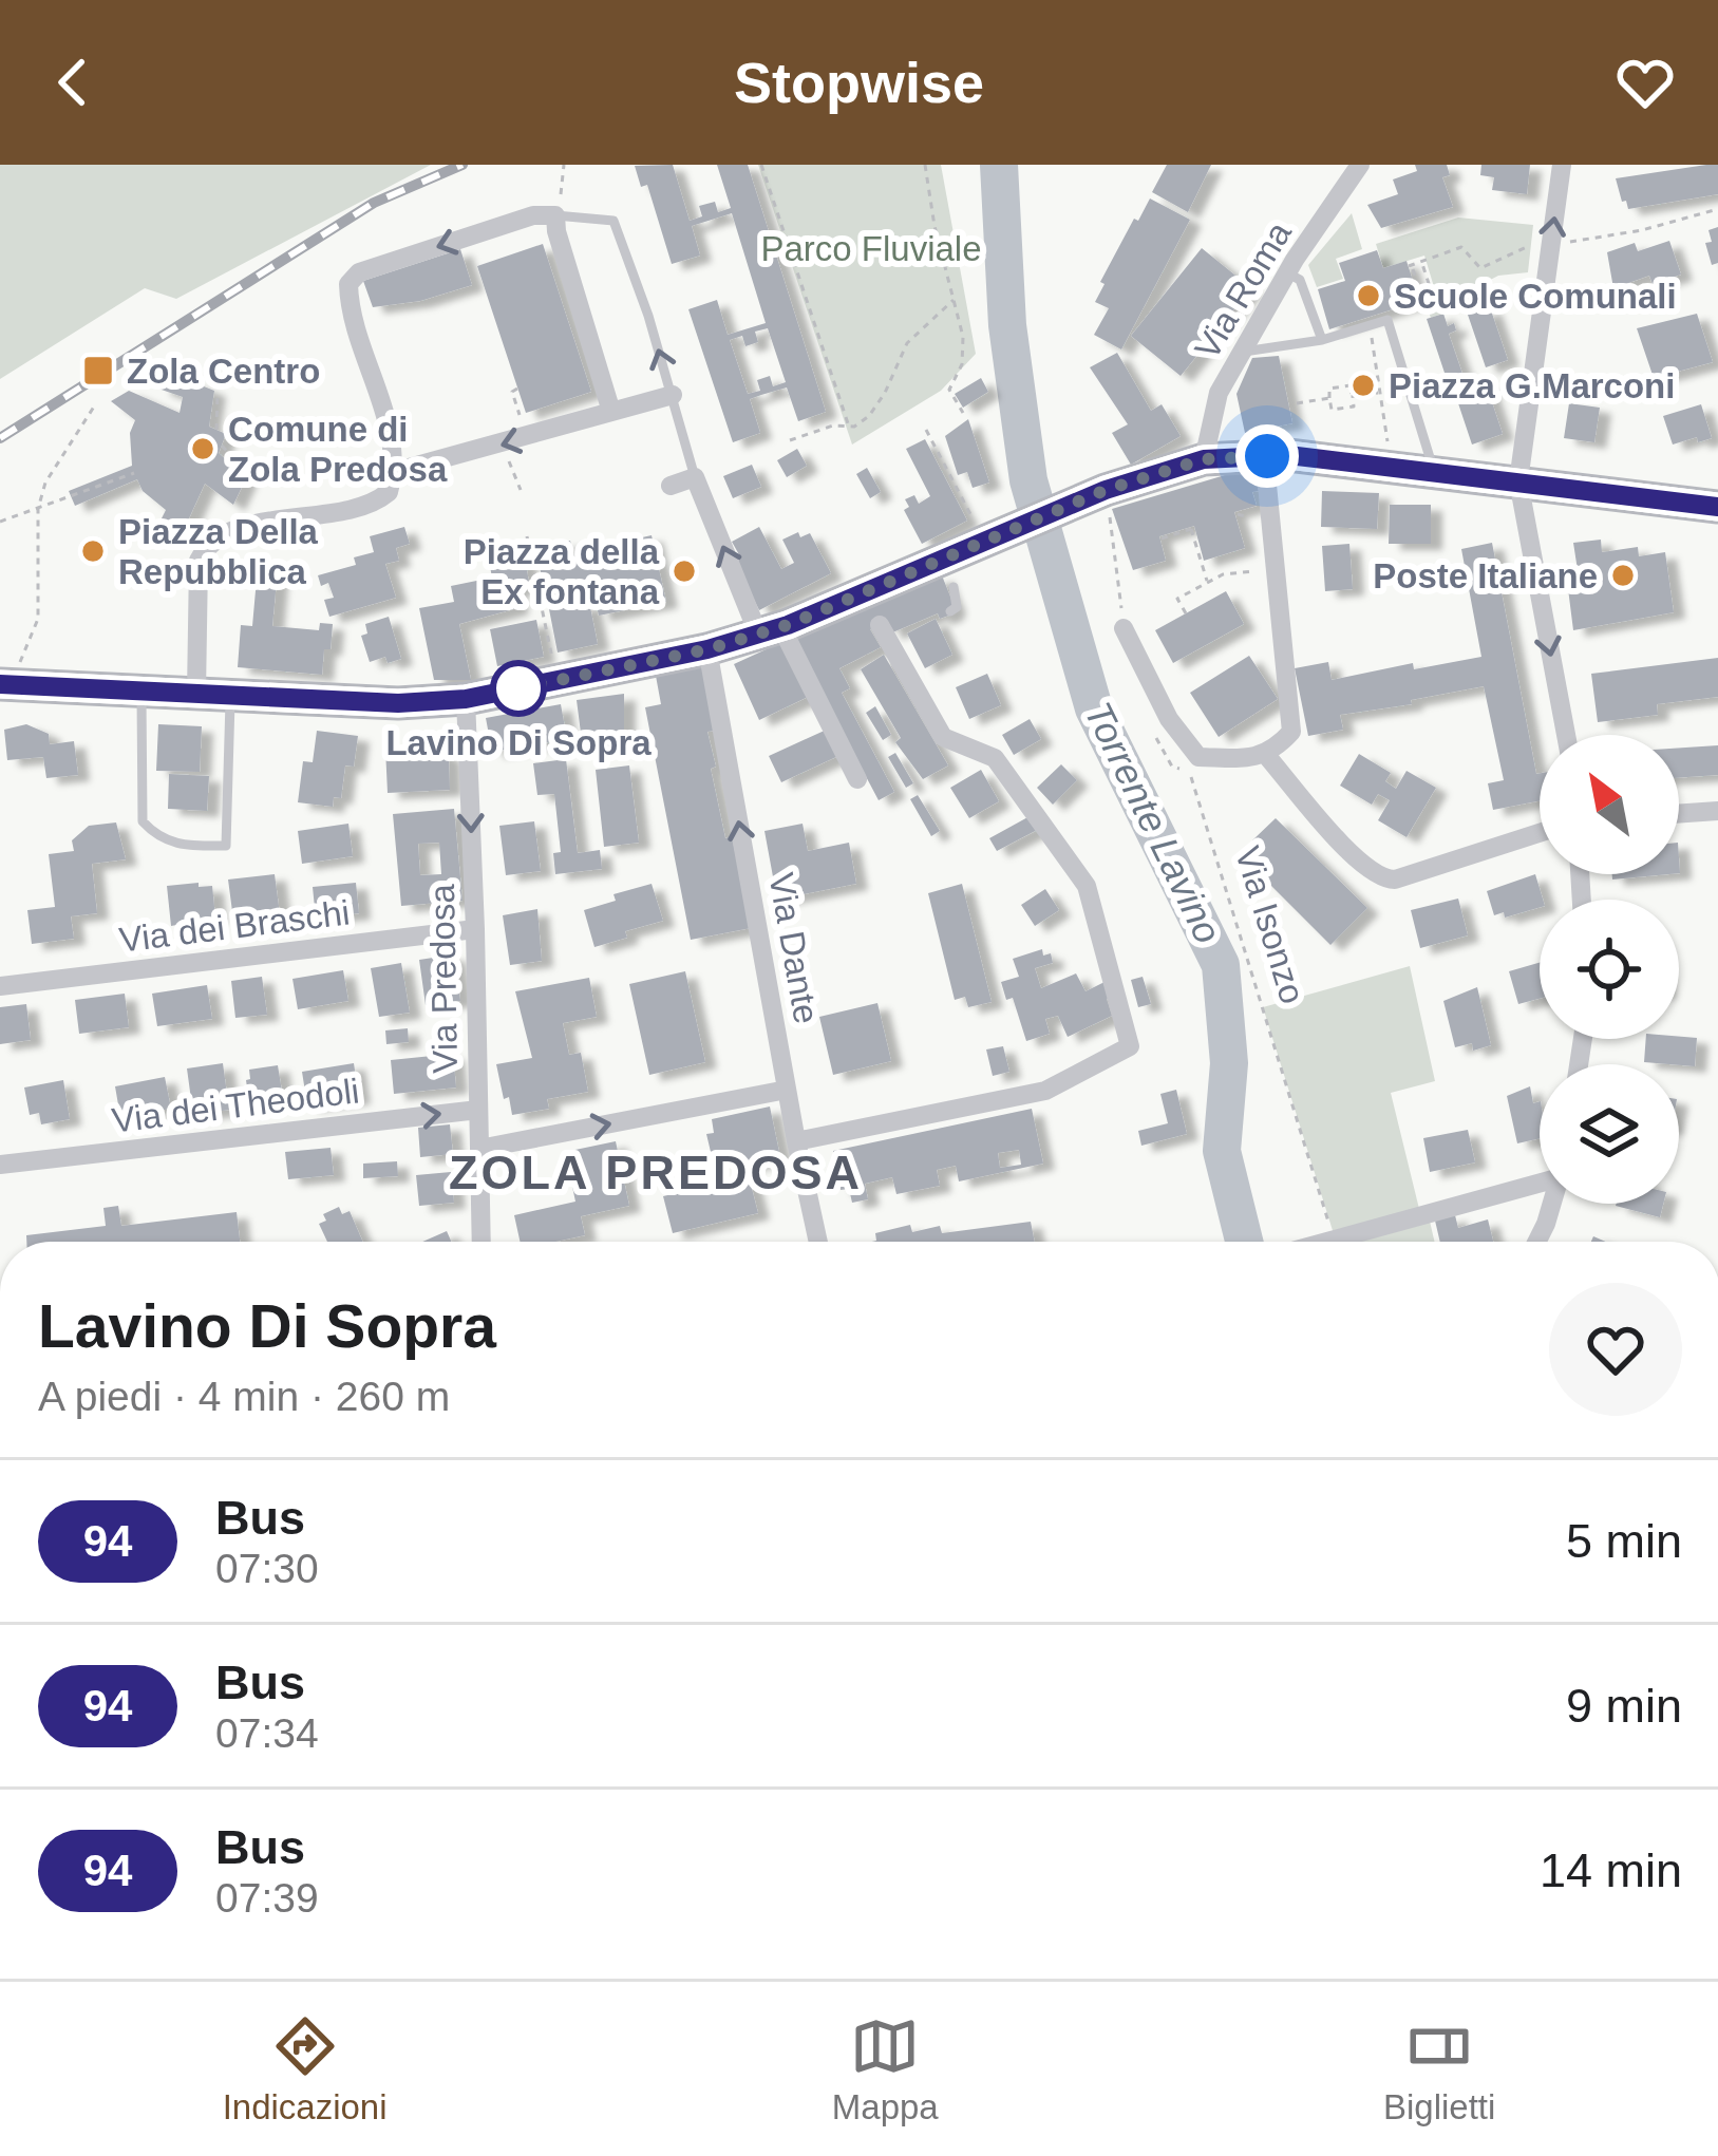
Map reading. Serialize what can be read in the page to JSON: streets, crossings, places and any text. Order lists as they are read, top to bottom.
{
  "streets": {
    "street": [
      "Via Roma",
      "Via dei Braschi",
      "Via Dante",
      "Via Predosa",
      "Via dei Theodoli"
    ],
    "path": ["Via Isonzo"]
  },
  "crossings": [
    ["Via dei Braschi", "Via Predosa"],
    ["Via Predosa", "Via dei Theodoli"]
  ],
  "one_way": ["Via Predosa", "Via dei Theodoli"],
  "districts": ["ZOLA PREDOSA"],
  "water": ["Torrente Lavino"],
  "parks": ["Parco Fluviale"],
  "places": {
    "other": [
      "Scuole Comunali",
      "Piazza G.Marconi",
      "Comune di Zola Predosa",
      "Piazza Della Repubblica",
      "Piazza della Ex fontana",
      "Poste Italiane",
      "Lavino Di Sopra"
    ],
    "transit": ["Zola Centro"]
  },
  "lines": ["bus line 94"],
  "north": "top left",
  "page": {
    "header": "Stopwise",
    "heading": ["Lavino Di Sopra", "A piedi · 4 min · 260 m"],
    "list": [
      {
        "mark": "94",
        "name": "Bus",
        "note": "07:30",
        "value": "5 min"
      },
      {
        "mark": "94",
        "name": "Bus",
        "note": "07:34",
        "value": "9 min"
      },
      {
        "mark": "94",
        "name": "Bus",
        "note": "07:39",
        "value": "14 min"
      }
    ],
    "tabs": ["Indicazioni", "Mappa", "Biglietti"]
  }
}
